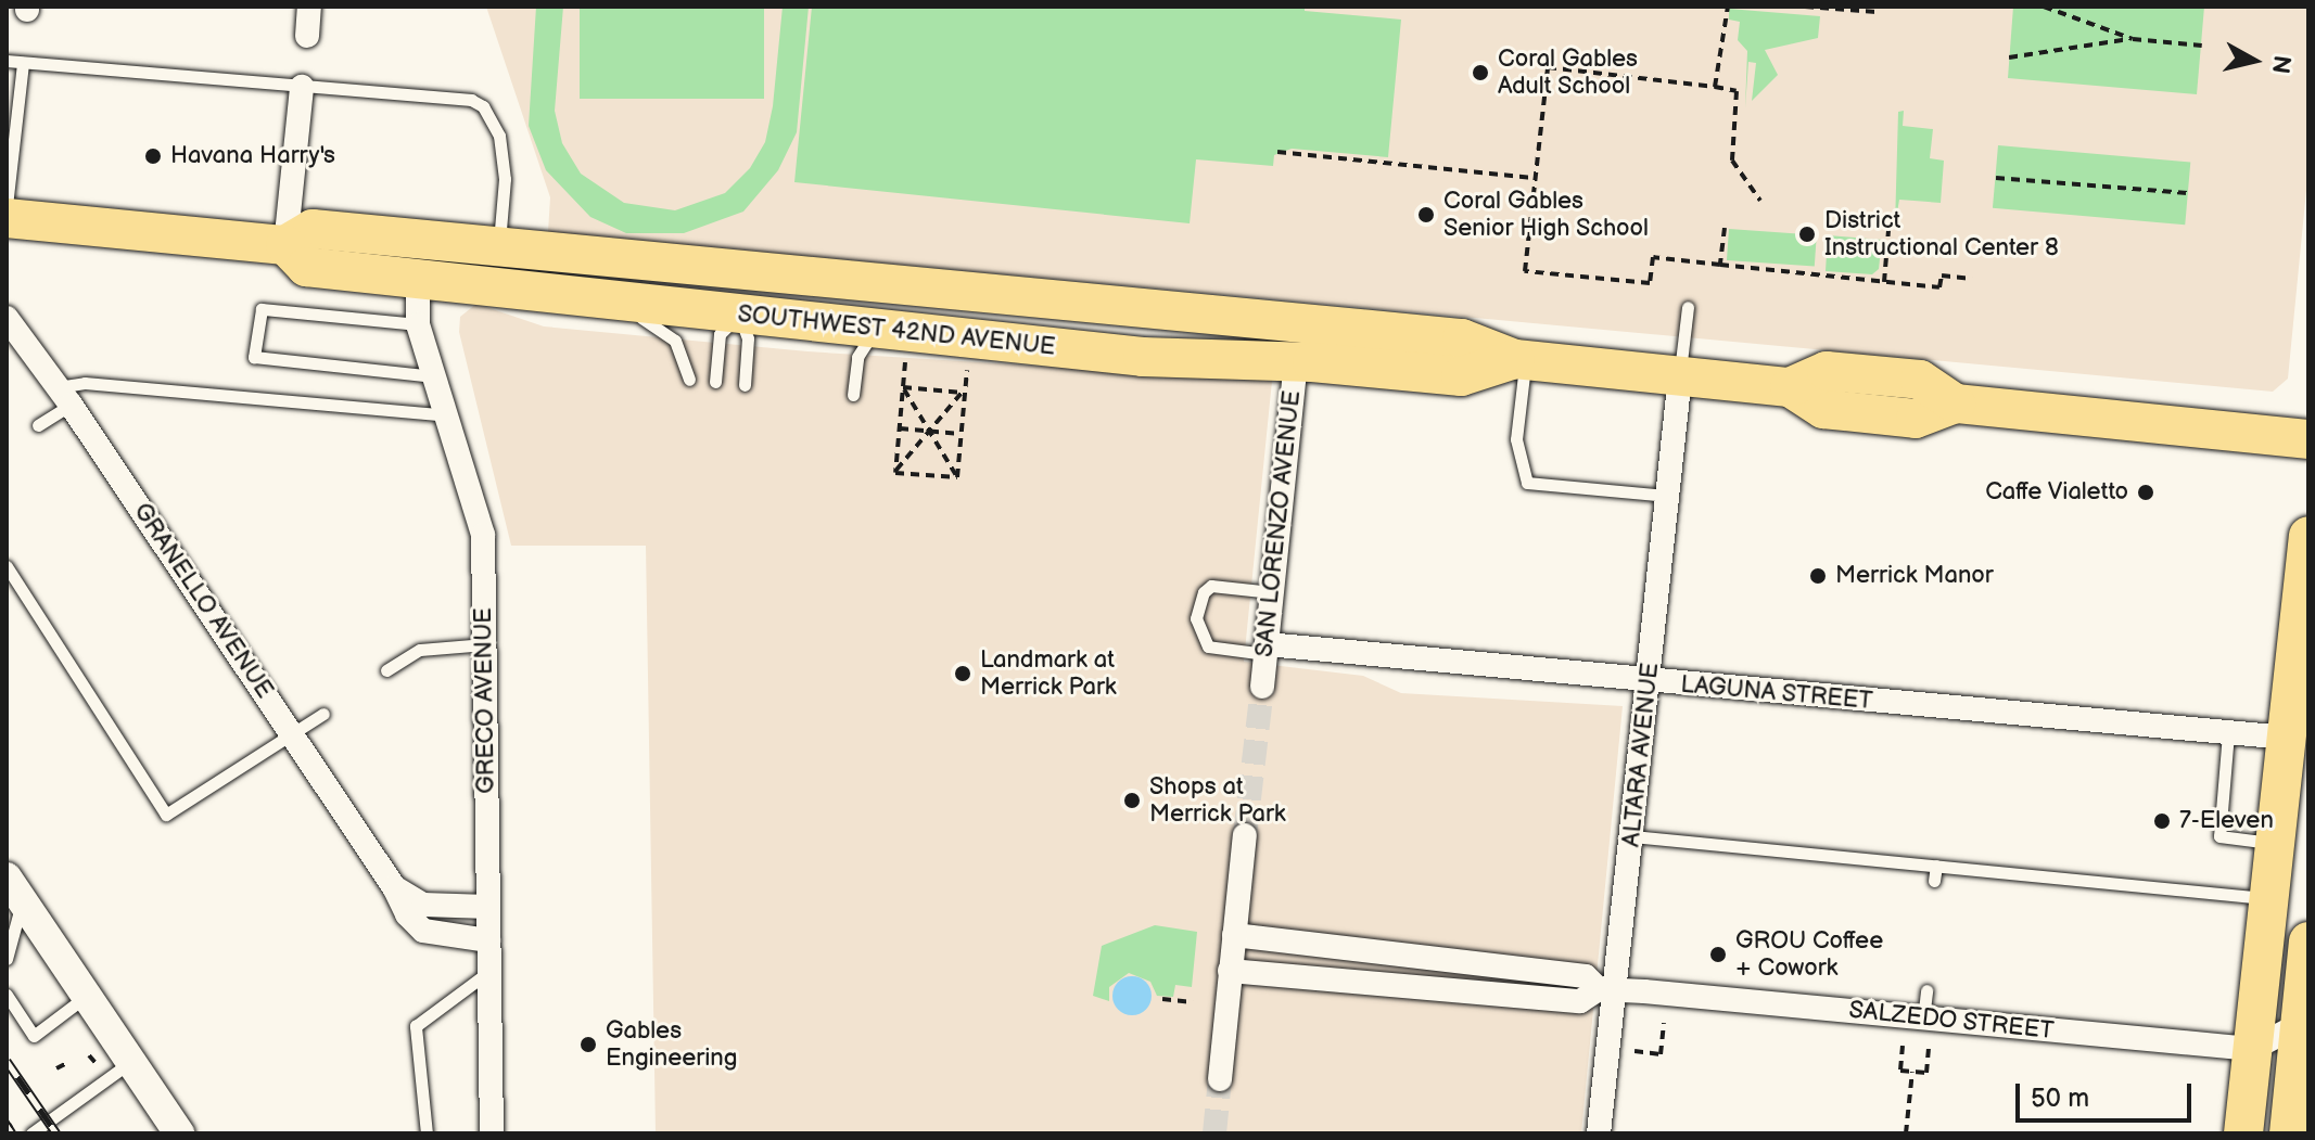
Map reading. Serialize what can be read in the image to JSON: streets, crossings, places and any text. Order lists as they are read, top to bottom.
{
  "streets": {
    "main road": ["SOUTHWEST 42ND AVENUE"],
    "street": [
      "SAN LORENZO AVENUE",
      "GRANELLO AVENUE",
      "LAGUNA STREET",
      "GRECO AVENUE",
      "ALTARA AVENUE",
      "SALZEDO STREET"
    ]
  },
  "crossings": [
    ["SOUTHWEST 42ND AVENUE", "SAN LORENZO AVENUE"],
    ["SOUTHWEST 42ND AVENUE", "GRECO AVENUE"],
    ["SOUTHWEST 42ND AVENUE", "ALTARA AVENUE"],
    ["SAN LORENZO AVENUE", "LAGUNA STREET"],
    ["GRANELLO AVENUE", "GRECO AVENUE"],
    ["LAGUNA STREET", "ALTARA AVENUE"],
    ["ALTARA AVENUE", "SALZEDO STREET"]
  ],
  "places": [
    "Coral Gables Adult School",
    "Havana Harry's",
    "Coral Gables Senior High School",
    "District Instructional Center 8",
    "Caffe Vialetto",
    "Merrick Manor",
    "Landmark at Merrick Park",
    "Shops at Merrick Park",
    "7-Eleven",
    "GROU Coffee + Cowork",
    "Gables Engineering"
  ],
  "scale_bar": "50 m",
  "north": "right"
}
